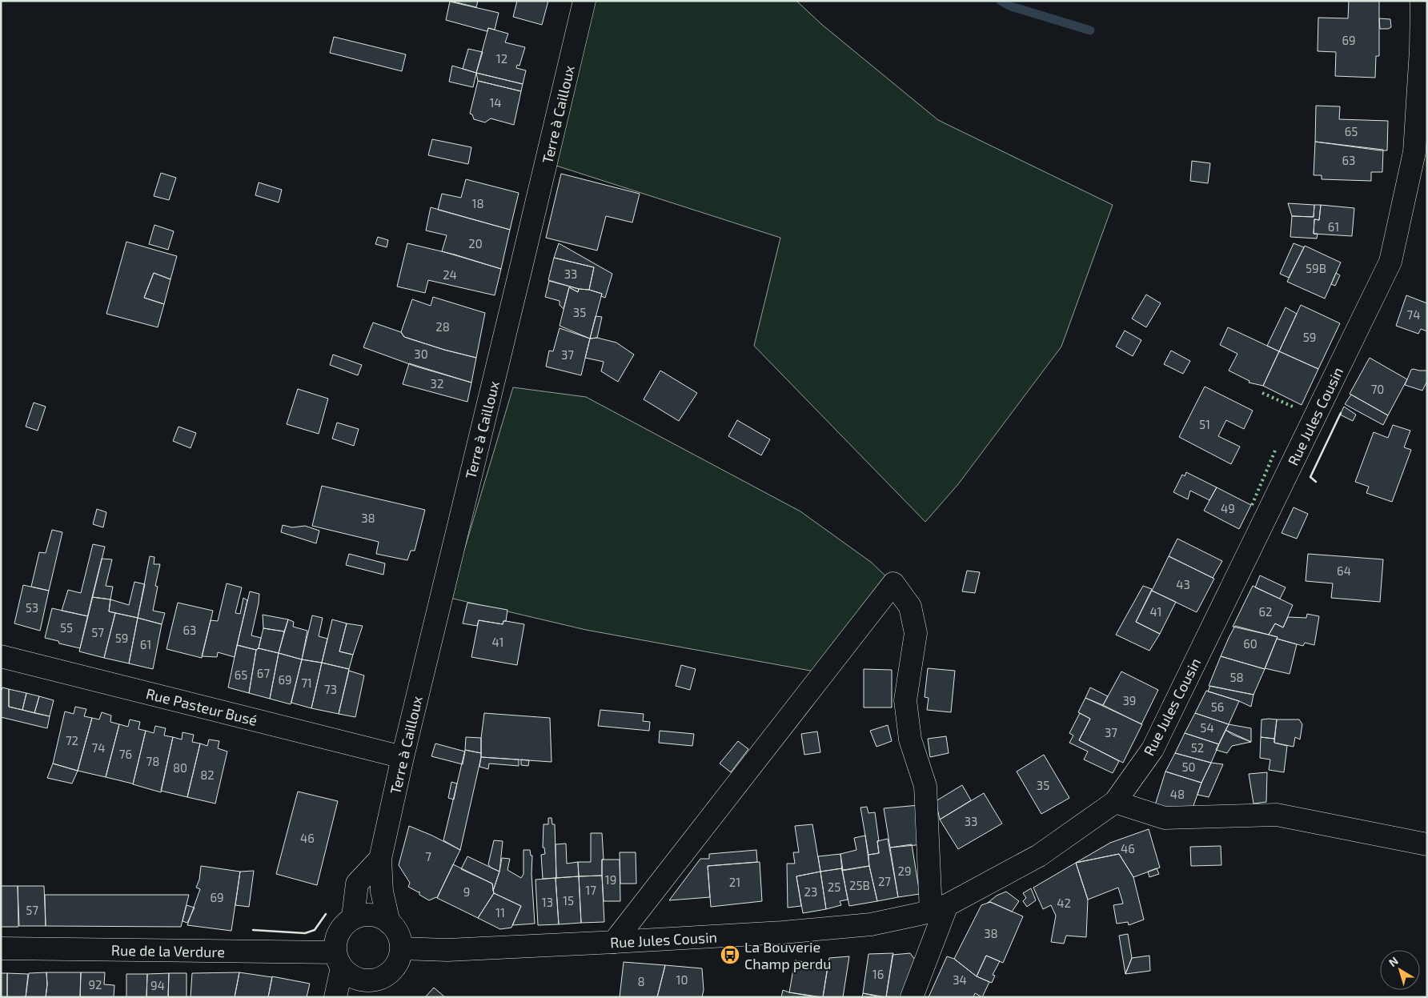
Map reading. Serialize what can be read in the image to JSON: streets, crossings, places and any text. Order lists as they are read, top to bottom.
{
  "streets": {
    "street": [
      "Terre à Cailloux",
      "Rue Jules Cousin",
      "Rue Pasteur Busé",
      "Rue de la Verdure"
    ]
  },
  "crossings": [
    ["Terre à Cailloux", "Rue Pasteur Busé"],
    ["Rue Jules Cousin", "Rue de la Verdure"]
  ],
  "places": {
    "bus stop": ["La Bouverie Champ perdu"]
  },
  "house_numbers": [
    "69",
    "12",
    "14",
    "65",
    "63",
    "18",
    "61",
    "20",
    "59B",
    "33",
    "24",
    "35",
    "74",
    "28",
    "59",
    "30",
    "37",
    "32",
    "70",
    "51",
    "49",
    "38",
    "64",
    "43",
    "53",
    "41",
    "62",
    "55",
    "63",
    "57",
    "59",
    "41",
    "60",
    "61",
    "67",
    "65",
    "58",
    "69",
    "71",
    "73",
    "39",
    "56",
    "54",
    "37",
    "72",
    "74",
    "52",
    "76",
    "78",
    "50",
    "80",
    "82",
    "35",
    "48",
    "33",
    "46",
    "46",
    "7",
    "29",
    "19",
    "27",
    "21",
    "25B",
    "25",
    "17",
    "9",
    "23",
    "69",
    "15",
    "13",
    "42",
    "57",
    "11",
    "38",
    "16",
    "10",
    "34",
    "8",
    "92",
    "94"
  ],
  "north": "top left"
}
